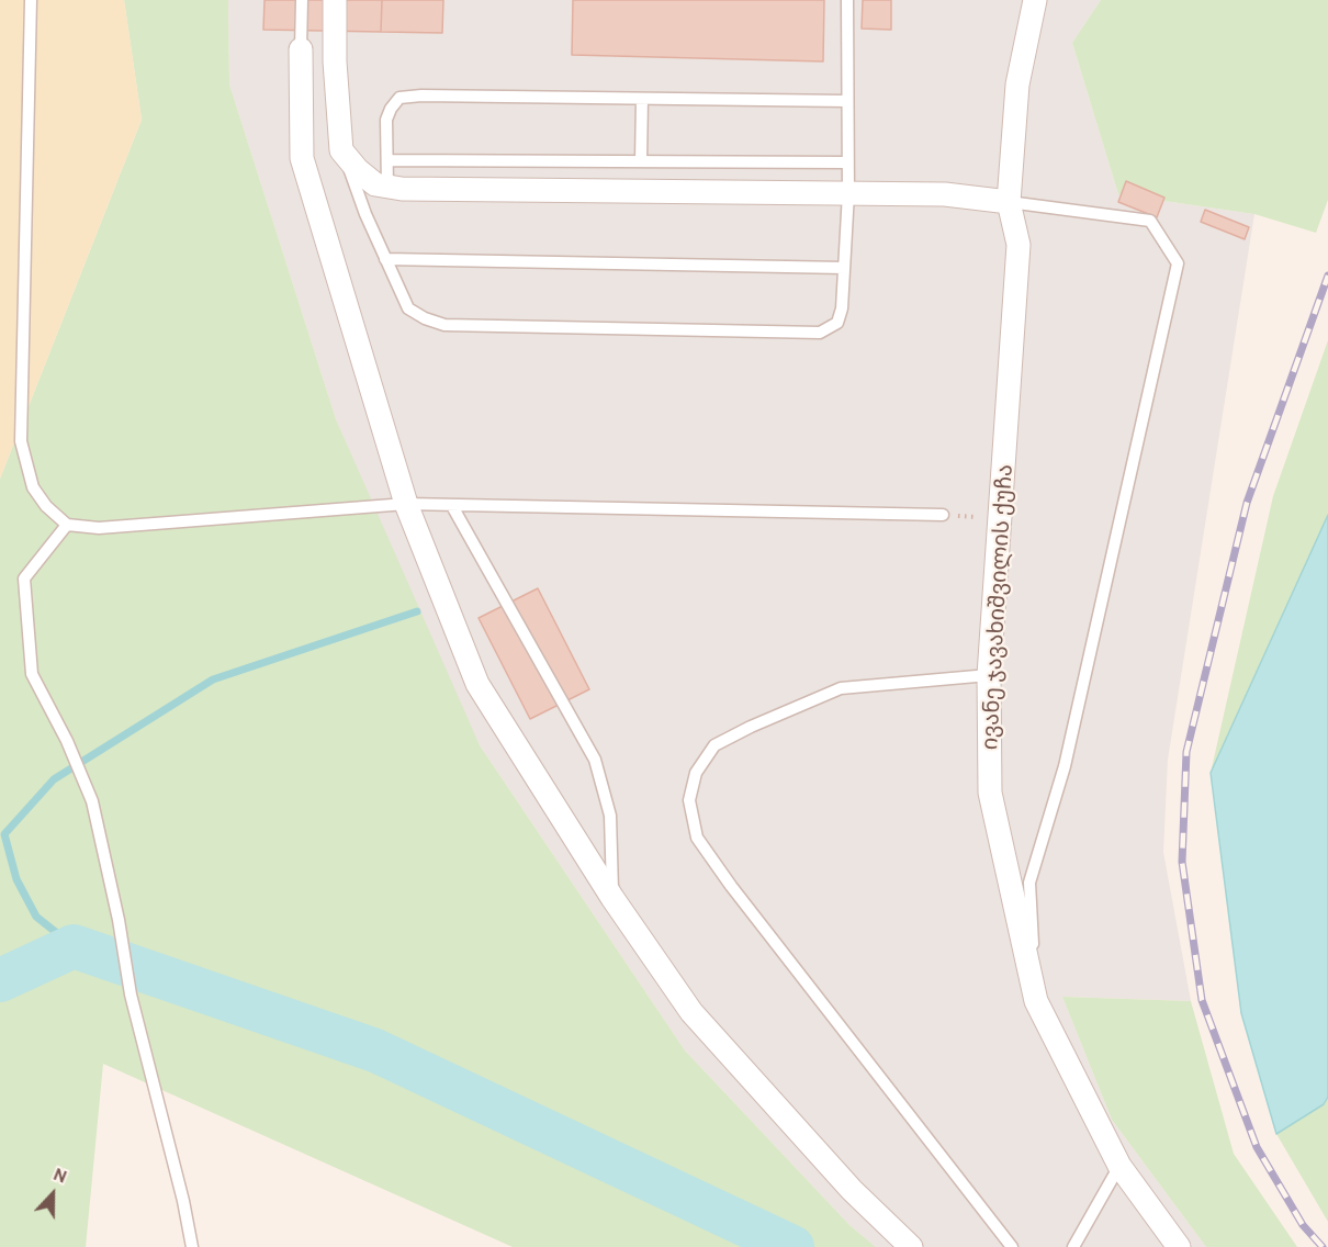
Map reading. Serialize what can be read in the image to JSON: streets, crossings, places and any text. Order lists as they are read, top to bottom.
{
  "streets": {
    "street": ["ივანე ჯავახიშვილის ქუჩა"]
  },
  "north": "top"
}
